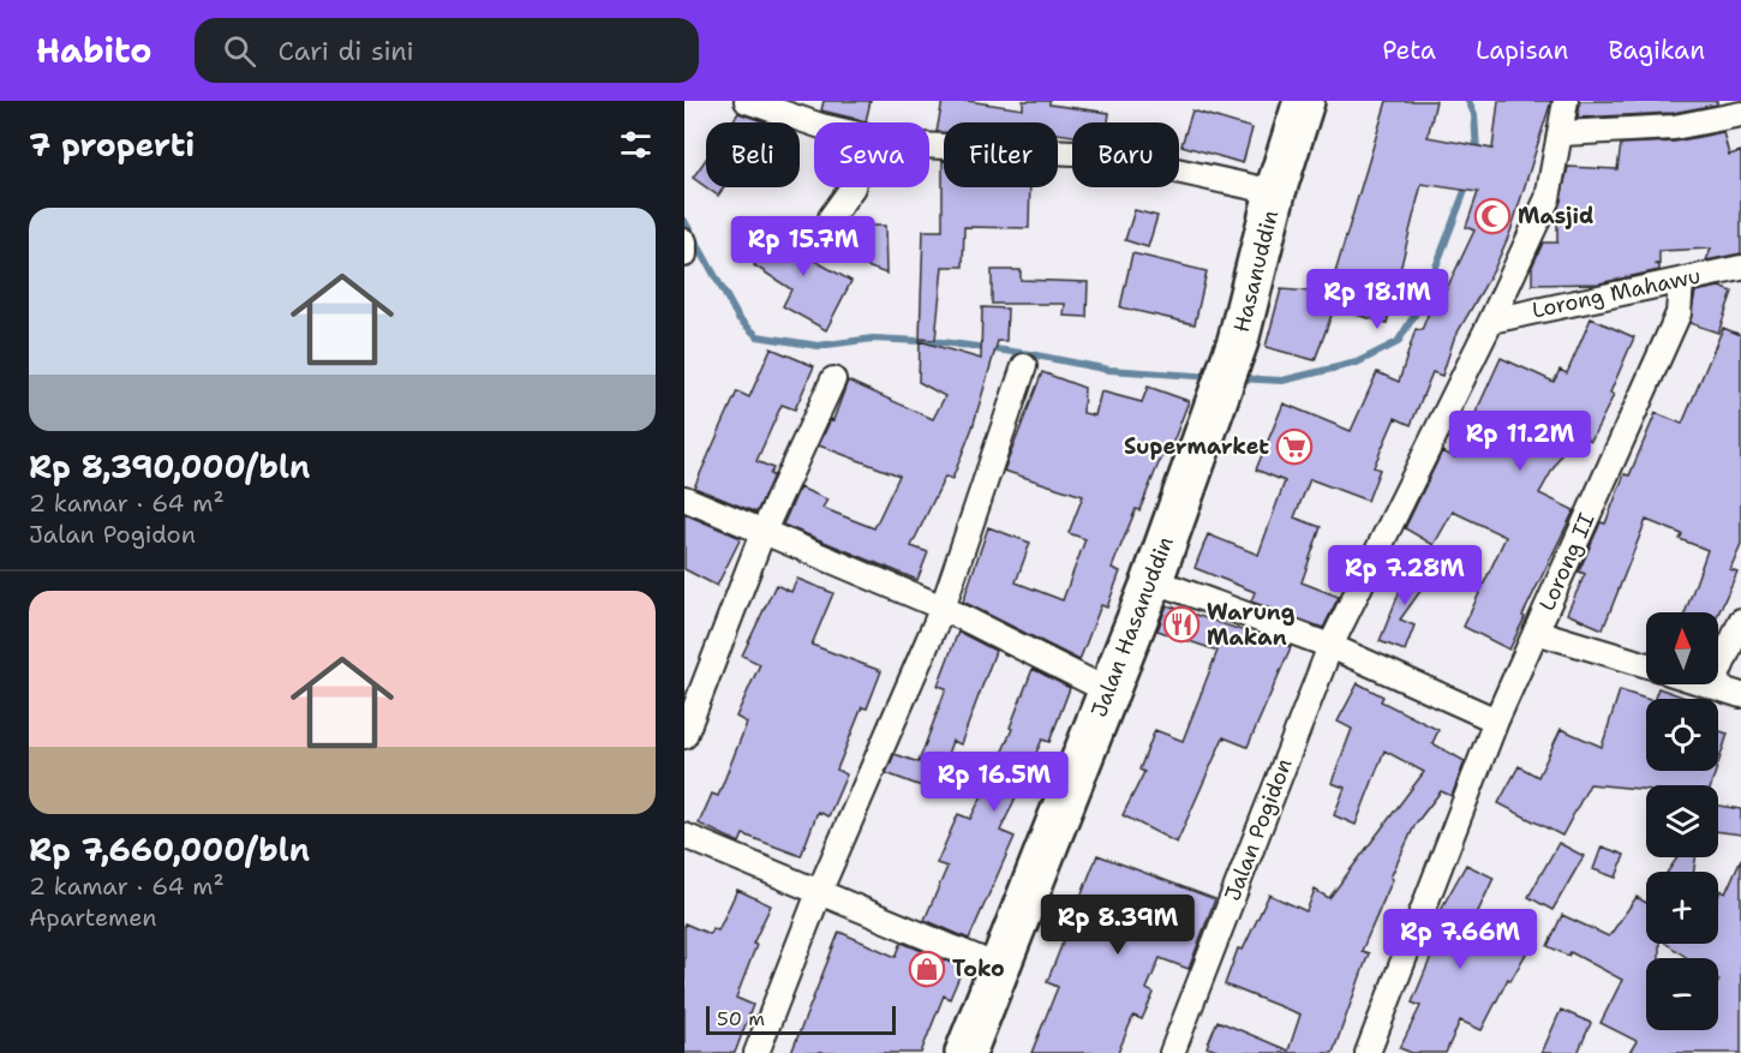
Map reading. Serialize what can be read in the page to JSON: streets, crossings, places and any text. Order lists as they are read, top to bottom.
{
  "streets": {
    "highway": ["Hasanuddin", "Jalan Hasanuddin"],
    "street": ["Lorong Mahawu", "Lorong II", "Jalan Pogidon"]
  },
  "crossings": [
    ["Hasanuddin", "Jalan Hasanuddin"],
    ["Lorong Mahawu", "Lorong II"],
    ["Lorong Mahawu", "Jalan Pogidon"]
  ],
  "places": {
    "mosque": ["Masjid"],
    "supermarket": ["Supermarket"],
    "restaurant": ["Warung Makan"],
    "shop": ["Toko"]
  },
  "scale_bar": "50 m",
  "north": "top",
  "page": {
    "header": "Habito",
    "search": "Cari di sini",
    "nav": ["Peta", "Lapisan", "Bagikan"],
    "heading": "7 properti",
    "chip": [
      "Beli",
      "Sewa",
      "Filter",
      "Baru"
    ],
    "list": [
      {
        "name": "Rp 8,390,000/bln",
        "note": "2 kamar · 64 m² · Jalan Pogidon"
      },
      {
        "name": "Rp 7,660,000/bln",
        "note": "2 kamar · 64 m² · Apartemen"
      }
    ],
    "price": [
      "Rp 15.7M",
      "Rp 18.1M",
      "Rp 11.2M",
      "Rp 7.28M",
      "Rp 16.5M",
      "Rp 8.39M",
      "Rp 7.66M"
    ],
    "map_buttons": ["+", "−"],
    "scale": "50 m"
  }
}
